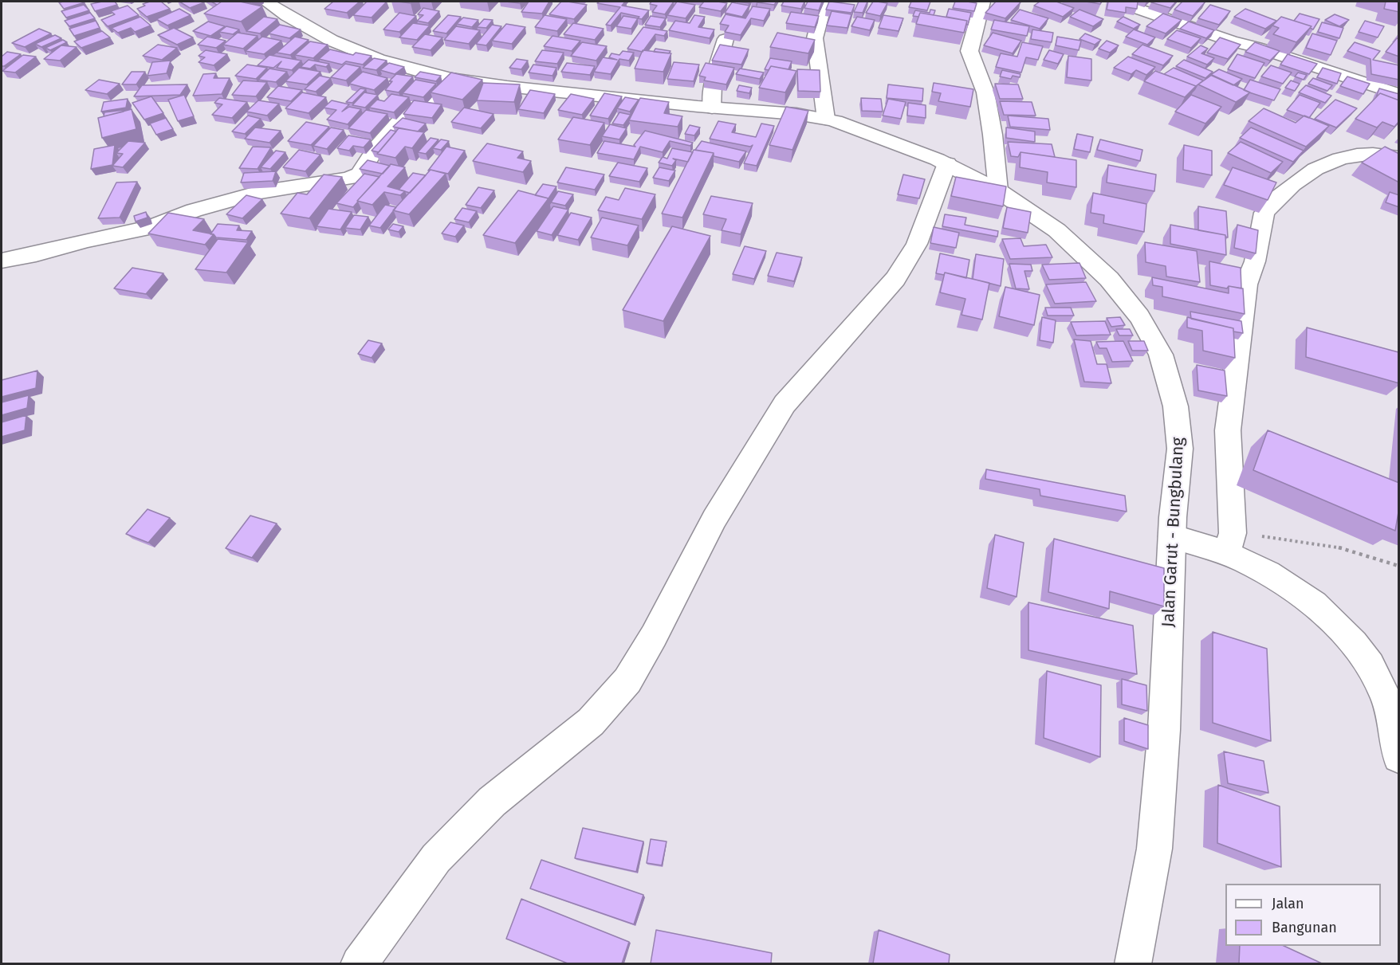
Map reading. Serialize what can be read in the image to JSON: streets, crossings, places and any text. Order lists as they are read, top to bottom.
{
  "streets": {
    "street": ["Jalan Garut - Bungbulang"]
  },
  "legend": ["Jalan", "Bangunan"]
}
